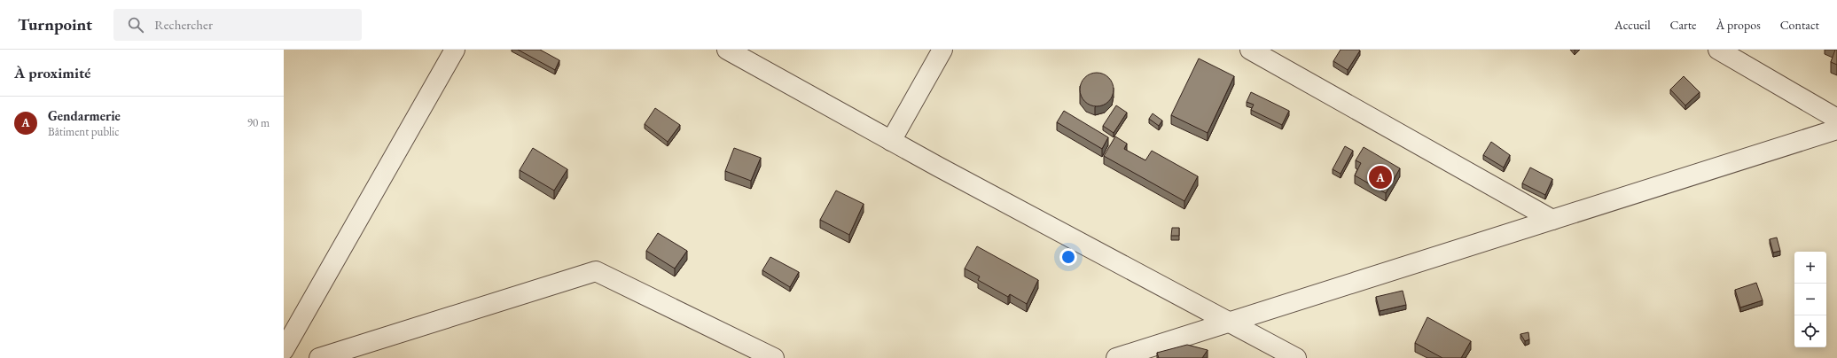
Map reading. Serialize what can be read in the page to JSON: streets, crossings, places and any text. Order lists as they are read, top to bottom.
{
  "page": {
    "header": "Turnpoint",
    "search": "Rechercher",
    "nav": [
      "Accueil",
      "Carte",
      "À propos",
      "Contact"
    ],
    "heading": "À proximité",
    "list": [
      {
        "mark": "A",
        "name": "Gendarmerie",
        "note": "Bâtiment public",
        "value": "90 m"
      }
    ],
    "pins": "A",
    "map_buttons": ["+", "−"]
  }
}
